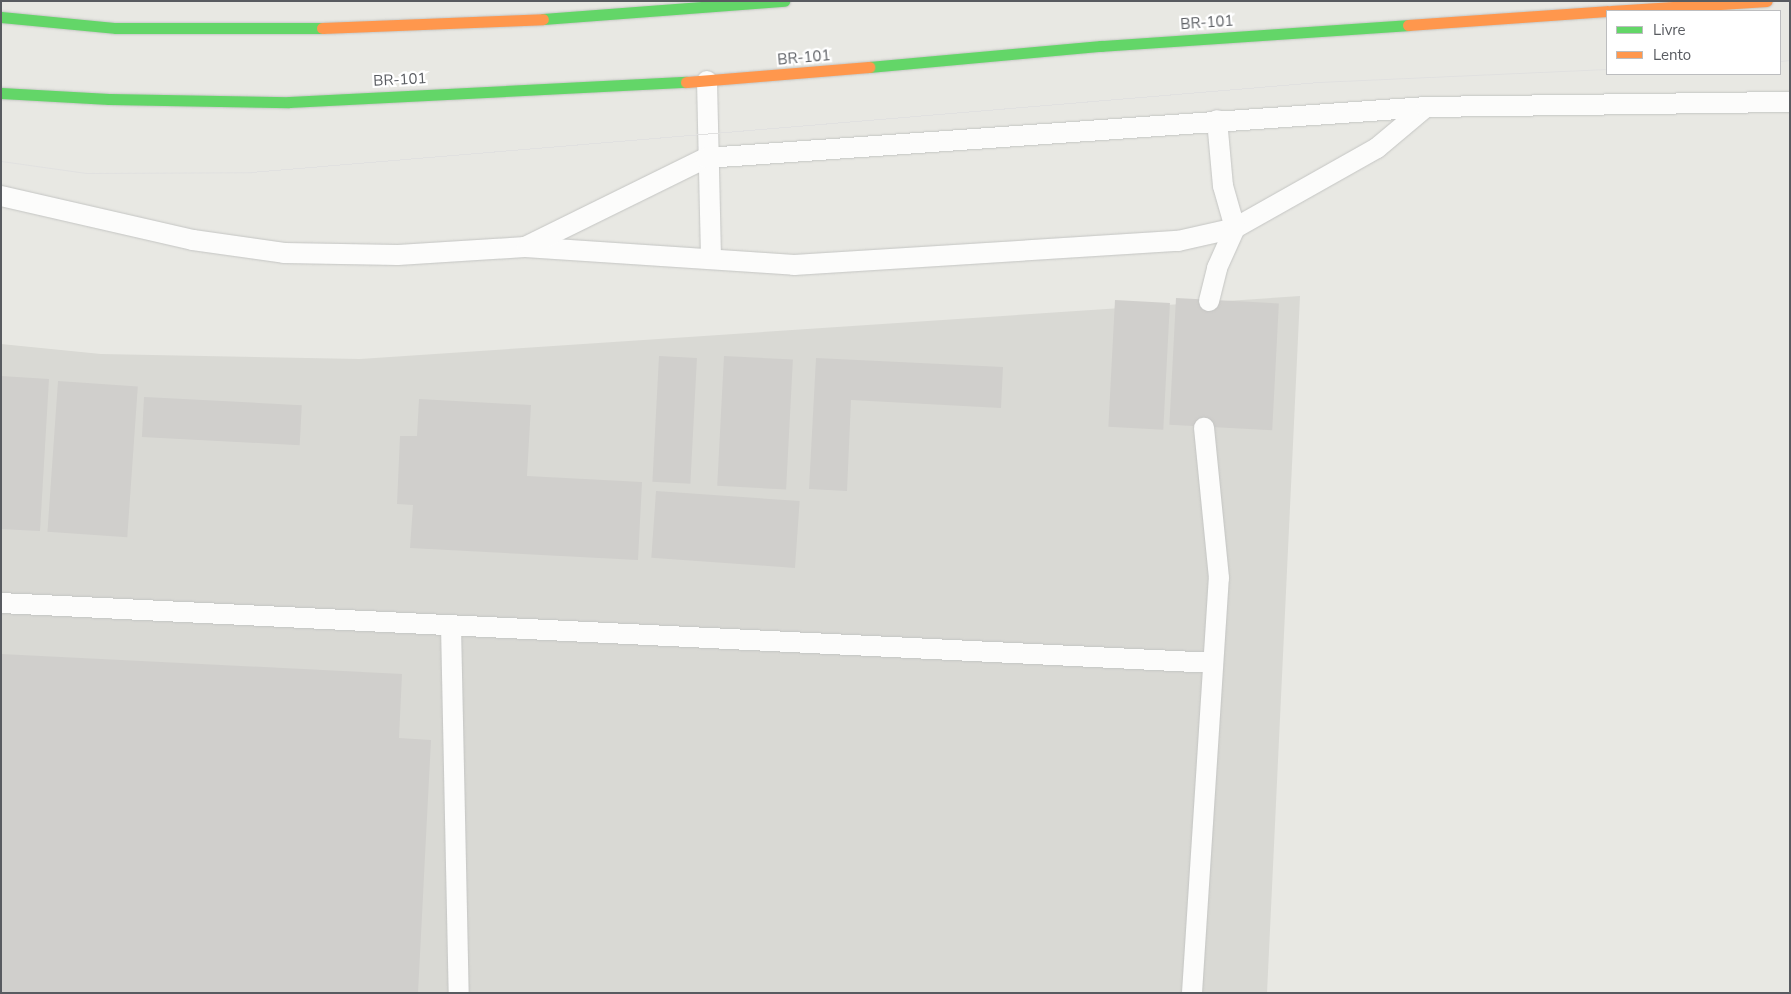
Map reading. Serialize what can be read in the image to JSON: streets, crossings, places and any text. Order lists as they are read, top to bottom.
{
  "streets": {
    "main road": ["BR-101"]
  },
  "legend": ["Livre", "Lento"]
}
